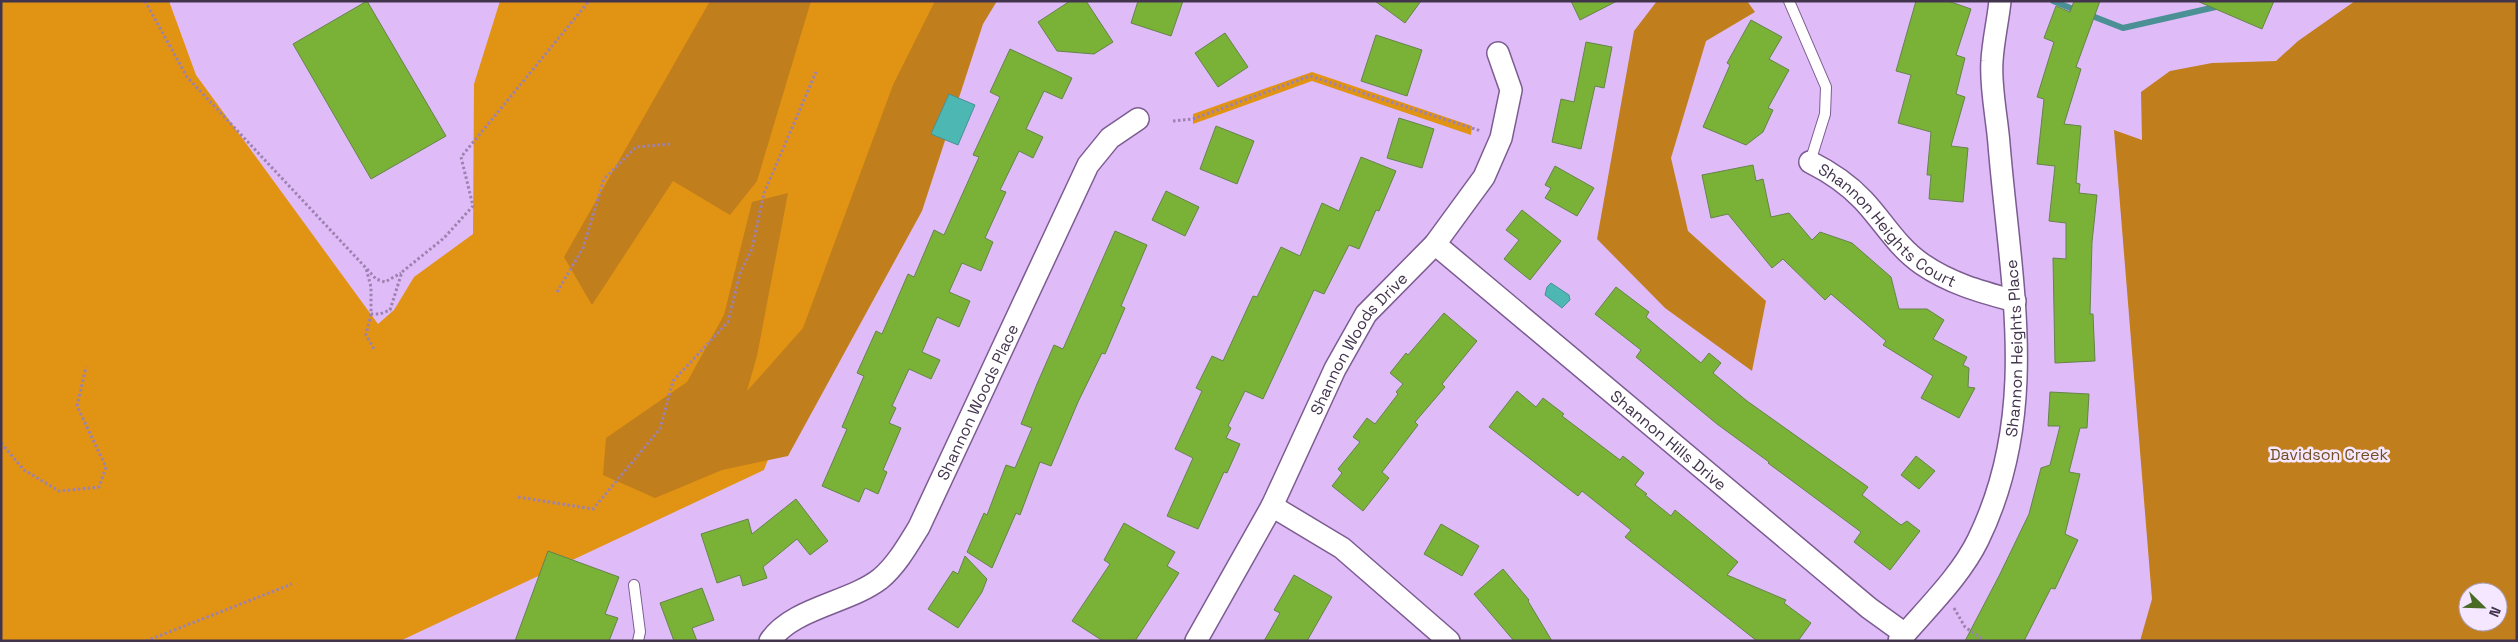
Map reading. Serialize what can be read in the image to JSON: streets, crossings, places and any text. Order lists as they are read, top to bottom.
{
  "streets": {
    "street": [
      "Shannon Heights Court",
      "Shannon Woods Drive",
      "Shannon Heights Place",
      "Shannon Woods Place",
      "Shannon Hills Drive"
    ]
  },
  "crossings": [
    ["Shannon Heights Court", "Shannon Heights Place"],
    ["Shannon Woods Drive", "Shannon Hills Drive"],
    ["Shannon Heights Place", "Shannon Hills Drive"]
  ],
  "parks": ["Davidson Creek"],
  "north": "bottom right"
}
